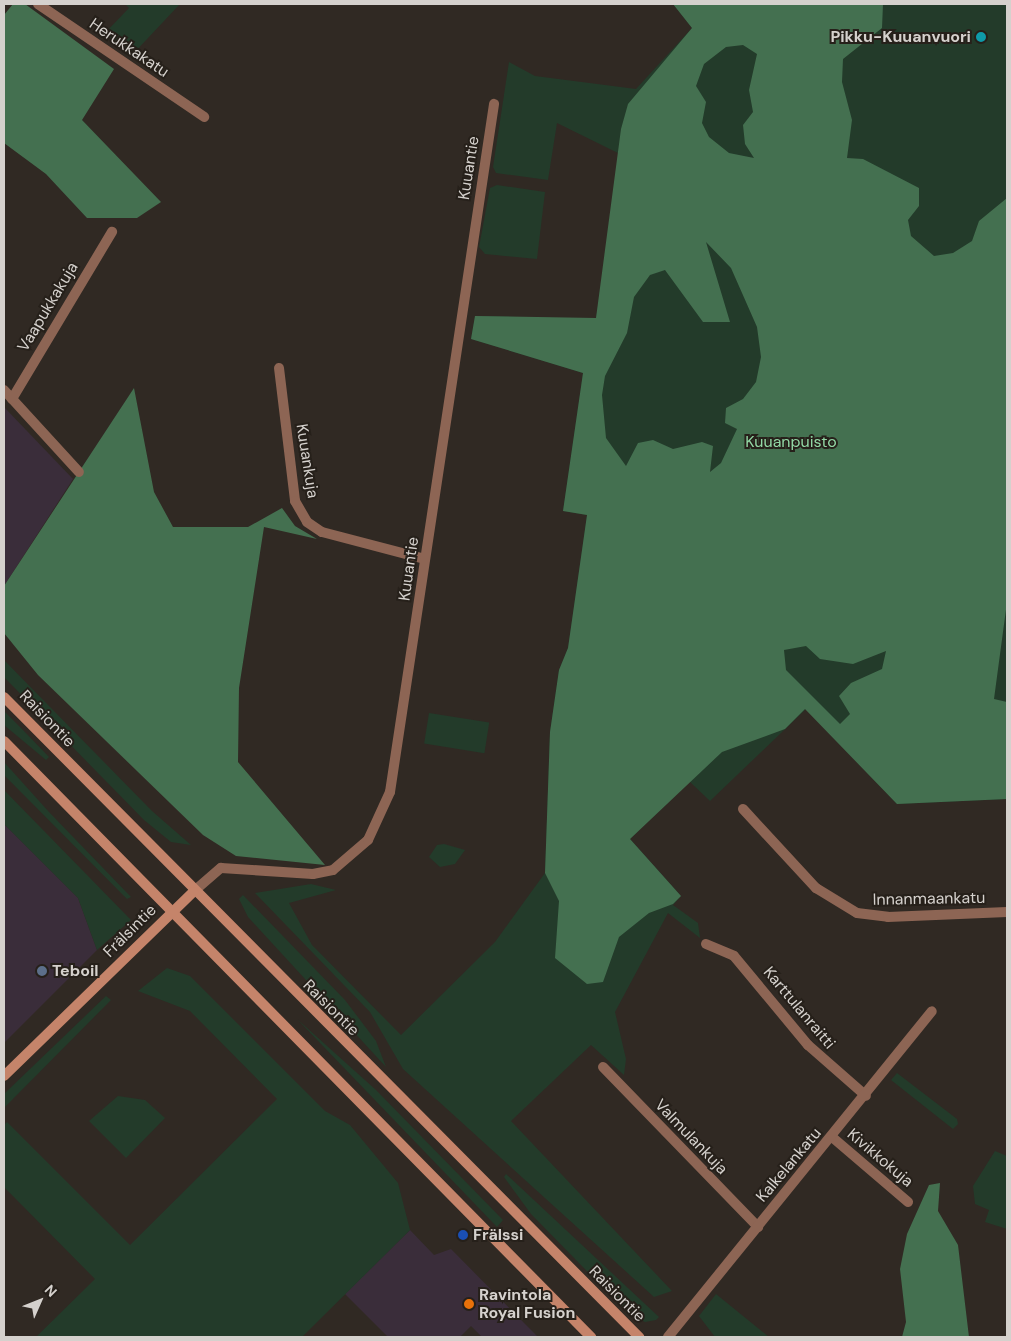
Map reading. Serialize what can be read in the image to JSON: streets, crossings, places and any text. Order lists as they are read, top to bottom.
{
  "streets": {
    "main road": ["Raisiontie", "Frälsintie"],
    "street": [
      "Herukkakatu",
      "Kuuantie",
      "Vaapukkakuja",
      "Kuuankuja",
      "Innanmaankatu",
      "Karttulanraitti",
      "Valmulankuja",
      "Kivikkokuja",
      "Kalkelankatu"
    ]
  },
  "crossings": [
    ["Kuuantie", "Kuuankuja"],
    ["Kuuantie", "Raisiontie"],
    ["Kuuantie", "Frälsintie"],
    ["Raisiontie", "Frälsintie"],
    ["Karttulanraitti", "Kalkelankatu"],
    ["Valmulankuja", "Kalkelankatu"],
    ["Kivikkokuja", "Kalkelankatu"]
  ],
  "parks": ["Kuuanpuisto"],
  "places": [
    "Pikku-Kuuanvuori",
    "Teboil",
    "Frälssi",
    "Ravintola Royal Fusion"
  ],
  "north": "top right"
}
